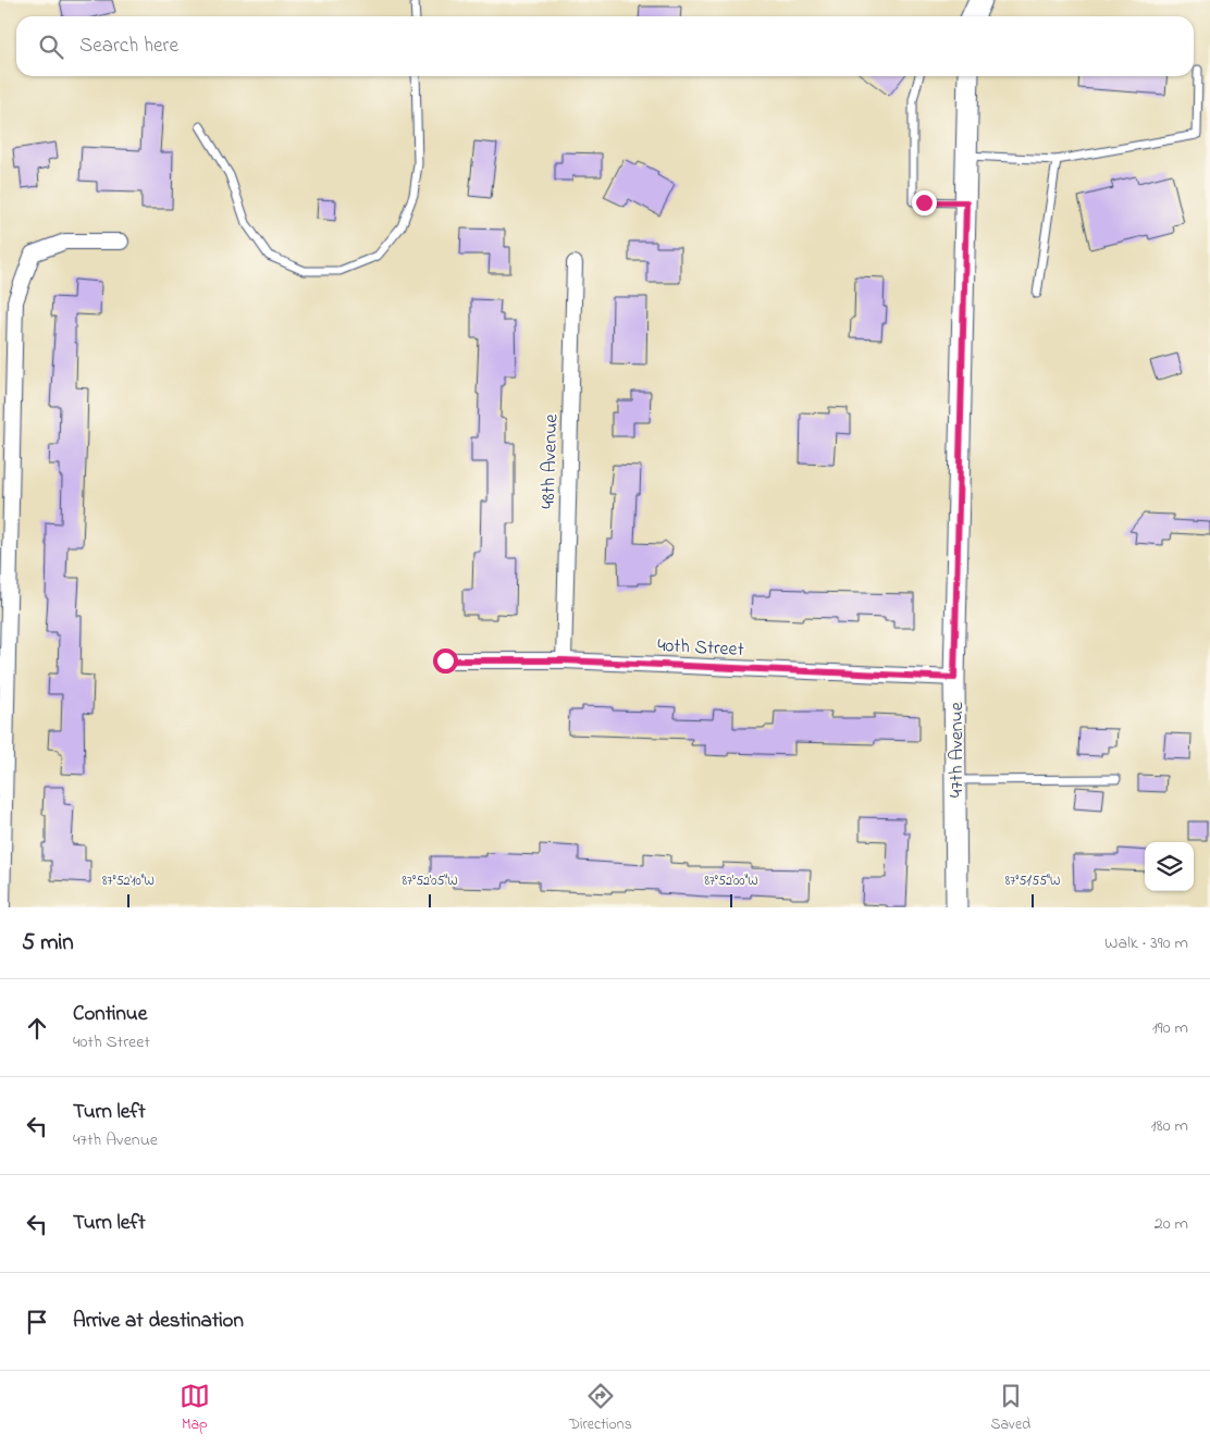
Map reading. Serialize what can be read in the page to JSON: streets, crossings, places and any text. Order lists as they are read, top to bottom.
{
  "streets": {
    "street": ["48th Avenue", "40th Street", "47th Avenue"]
  },
  "crossings": [
    ["48th Avenue", "40th Street"],
    ["40th Street", "47th Avenue"]
  ],
  "page": {
    "search": "Search here",
    "heading": ["5 min", "Walk · 390 m"],
    "list": [
      ["Continue", "40th Street", "190 m"],
      ["Turn left", "47th Avenue", "180 m"],
      ["Turn left", "20 m"],
      "Arrive at destination"
    ],
    "nav": ["Map", "Directions", "Saved"]
  },
  "coordinates": [
    "87°52'10\"W",
    "87°52'05\"W",
    "87°52'00\"W",
    "87°51'55\"W"
  ]
}
